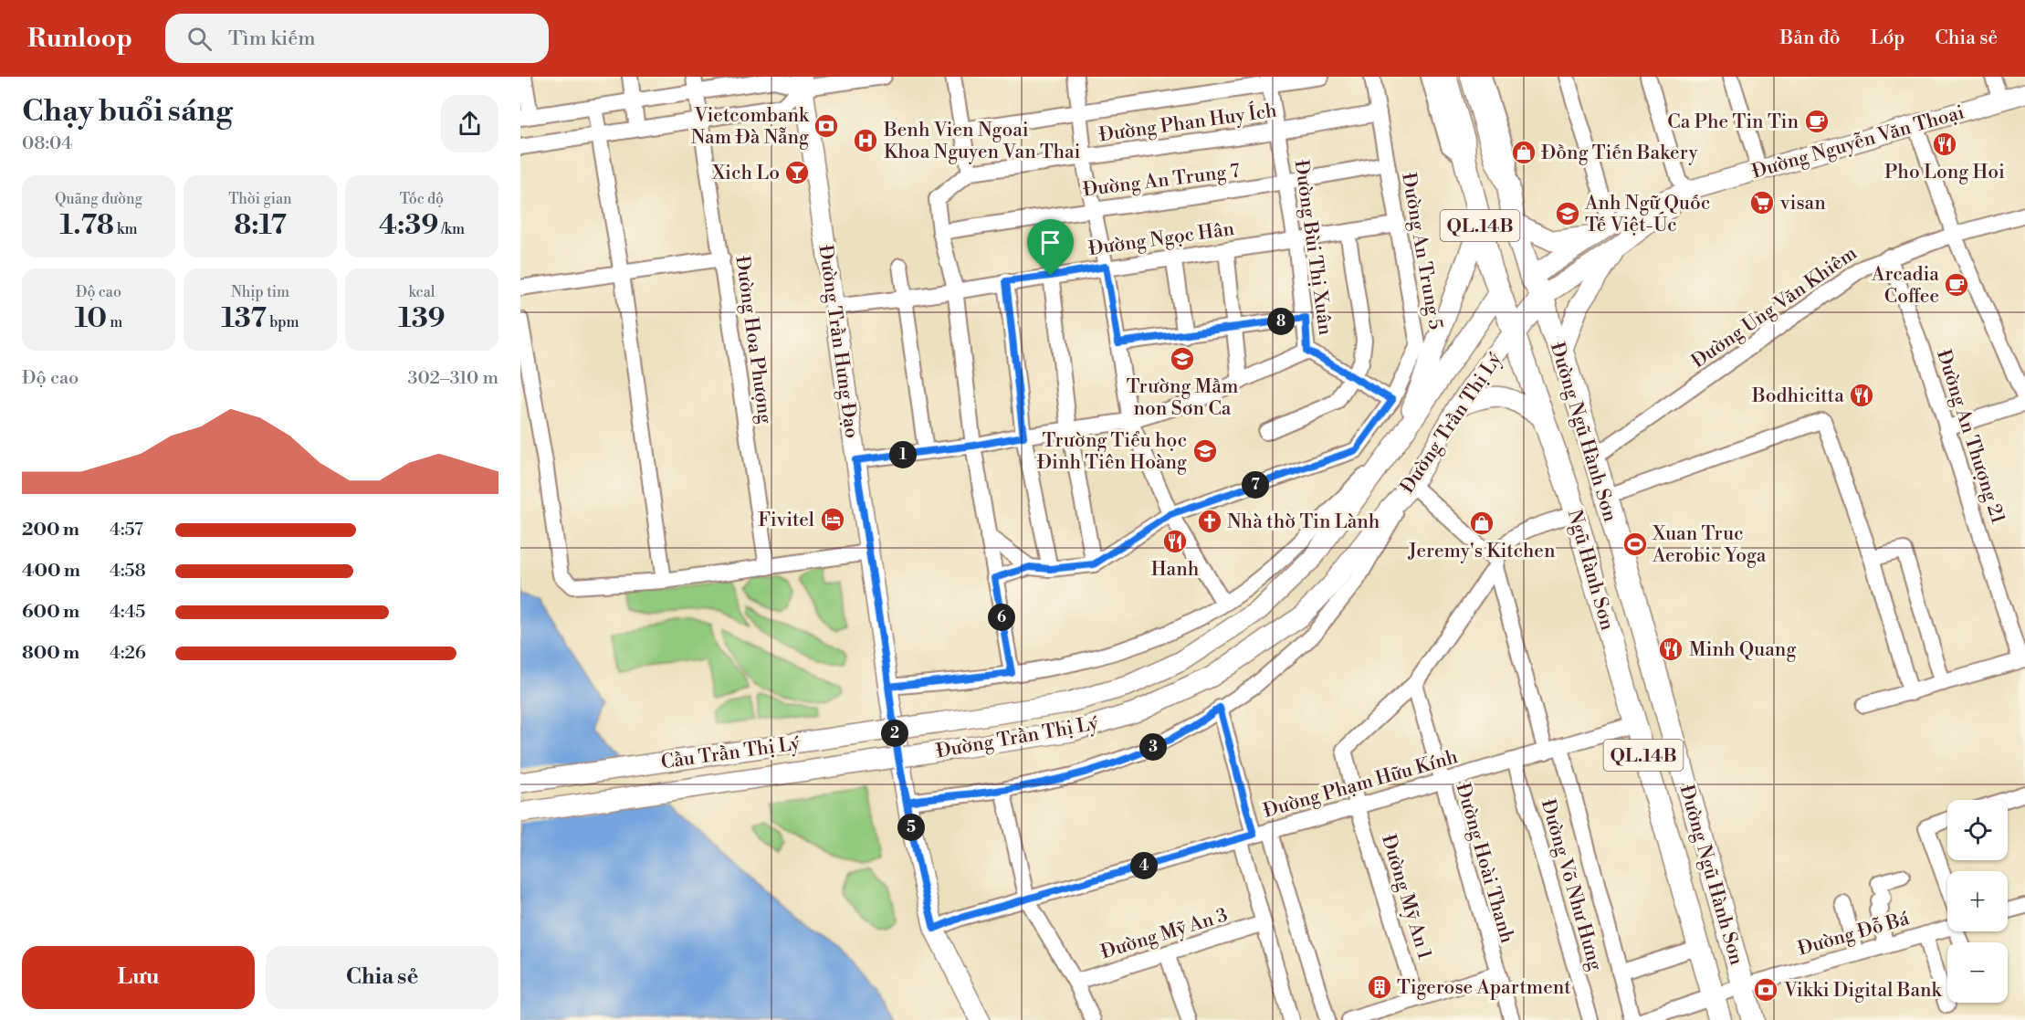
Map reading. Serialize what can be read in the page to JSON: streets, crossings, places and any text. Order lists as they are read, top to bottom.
{
  "streets": {
    "highway": ["QL.14B", "Đường Ngũ Hành Sơn", "Ngũ Hành Sơn"],
    "main road": [
      "Đường Nguyễn Văn Thoại",
      "Đường Trần Hưng Đạo",
      "Đường Trần Thị Lý",
      "Cầu Trần Thị Lý"
    ],
    "street": [
      "Đường Phan Huy Ích",
      "Đường An Trung 7",
      "Đường Ngọc Hân",
      "Đường Bùi Thị Xuân",
      "Đường An Trung 5",
      "Đường Ung Văn Khiêm",
      "Đường Hoa Phượng",
      "Đường An Thượng 21",
      "Đường Phạm Hữu Kính",
      "Đường Hoài Thanh",
      "Đường Võ Như Hưng",
      "Đường Mỹ An 1",
      "Đường Mỹ An 3",
      "Đường Đỗ Bá"
    ]
  },
  "crossings": [
    ["Đường Phan Huy Ích", "Đường Bùi Thị Xuân"],
    ["Đường Phan Huy Ích", "Đường An Trung 5"],
    ["Đường Nguyễn Văn Thoại", "QL.14B"],
    ["Đường Nguyễn Văn Thoại", "Đường Ngũ Hành Sơn"],
    ["Đường An Trung 7", "Đường Bùi Thị Xuân"],
    ["Đường An Trung 7", "Đường An Trung 5"],
    ["QL.14B", "Đường Trần Thị Lý"],
    ["QL.14B", "Đường Ngũ Hành Sơn"],
    ["Đường Ngọc Hân", "Đường Bùi Thị Xuân"],
    ["Đường Ngọc Hân", "Đường An Trung 5"],
    ["Đường Ngọc Hân", "Đường Trần Hưng Đạo"],
    ["Đường Bùi Thị Xuân", "Đường Trần Hưng Đạo"],
    ["Đường Ung Văn Khiêm", "Đường Ngũ Hành Sơn"],
    ["Đường Ung Văn Khiêm", "Đường An Thượng 21"],
    ["Đường Trần Hưng Đạo", "Đường Phạm Hữu Kính"],
    ["Đường Trần Thị Lý", "Đường Ngũ Hành Sơn"],
    ["Đường Trần Thị Lý", "Cầu Trần Thị Lý"],
    ["Đường Ngũ Hành Sơn", "Ngũ Hành Sơn"],
    ["Đường Ngũ Hành Sơn", "Đường Đỗ Bá"],
    ["Ngũ Hành Sơn", "Đường Phạm Hữu Kính"],
    ["Ngũ Hành Sơn", "Đường Đỗ Bá"],
    ["Đường Phạm Hữu Kính", "Đường Hoài Thanh"],
    ["Đường Phạm Hữu Kính", "Đường Võ Như Hưng"],
    ["Đường Phạm Hữu Kính", "Đường Mỹ An 1"],
    ["Đường Hoài Thanh", "Đường Mỹ An 1"]
  ],
  "places": {
    "cafe": ["Ca Phe Tin Tin", "Arcadia Coffee"],
    "bank": ["Vietcombank Nam Đà Nẵng", "Vikki Digital Bank"],
    "hospital": ["Benh Vien Ngoai Khoa Nguyen Van Thai"],
    "restaurant": [
      "Pho Long Hoi",
      "Bodhicitta",
      "Hanh",
      "Minh Quang"
    ],
    "shop": ["Đồng Tiến Bakery", "Jeremy's Kitchen"],
    "bar": ["Xich Lo"],
    "supermarket": ["visan"],
    "school or university": ["Anh Ngữ Quốc Tế Việt-Úc", "Trường Mầm non Sơn Ca", "Trường Tiểu học Đinh Tiên Hoàng"],
    "hotel": ["Fivitel"],
    "church": ["Nhà thờ Tin Lành"],
    "sports": ["Xuan Truc Aerobic Yoga"],
    "building": ["Tigerose Apartment"]
  },
  "page": {
    "header": "Runloop",
    "search": "Tìm kiếm",
    "nav": ["Bản đồ", "Lớp", "Chia sẻ"],
    "heading": ["Chạy buổi sáng", "08:04"],
    "stats": [
      ["Quãng đường", "1.78 km"],
      ["Thời gian", "8:17"],
      ["Tốc độ", "4:39 /km"],
      ["Độ cao", "10 m"],
      ["Nhịp tim", "137 bpm"],
      ["kcal", "139"]
    ],
    "pins": [
      "8",
      "1",
      "7",
      "6",
      "2",
      "3",
      "5",
      "4"
    ],
    "chart": ["Độ cao", "302–310 m"],
    "list": [
      {
        "name": "200 m",
        "note": "4:57"
      },
      {
        "name": "400 m",
        "note": "4:58"
      },
      {
        "name": "600 m",
        "note": "4:45"
      },
      {
        "name": "800 m",
        "note": "4:26"
      }
    ],
    "map_buttons": ["+", "−"],
    "buttons": ["Lưu", "Chia sẻ"]
  }
}
